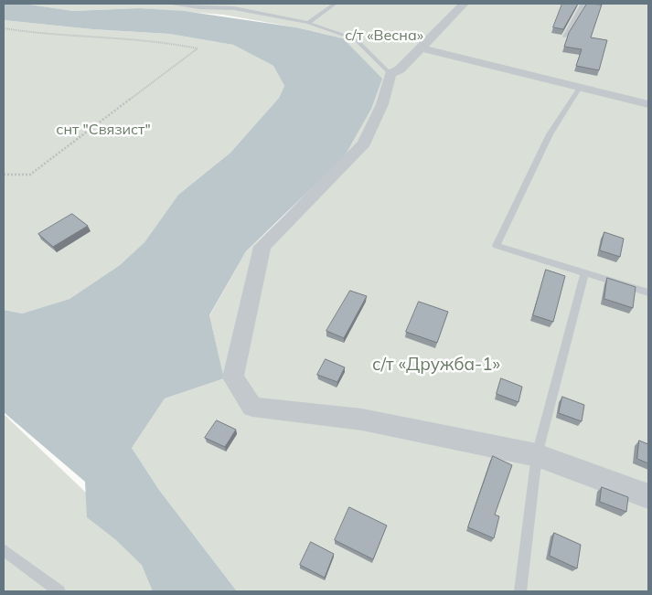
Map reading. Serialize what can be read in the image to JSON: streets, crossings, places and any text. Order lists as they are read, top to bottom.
{
  "parks": ["с/т «Весна»", "снт \"Связист\"", "с/т «Дружба-1»"]
}
